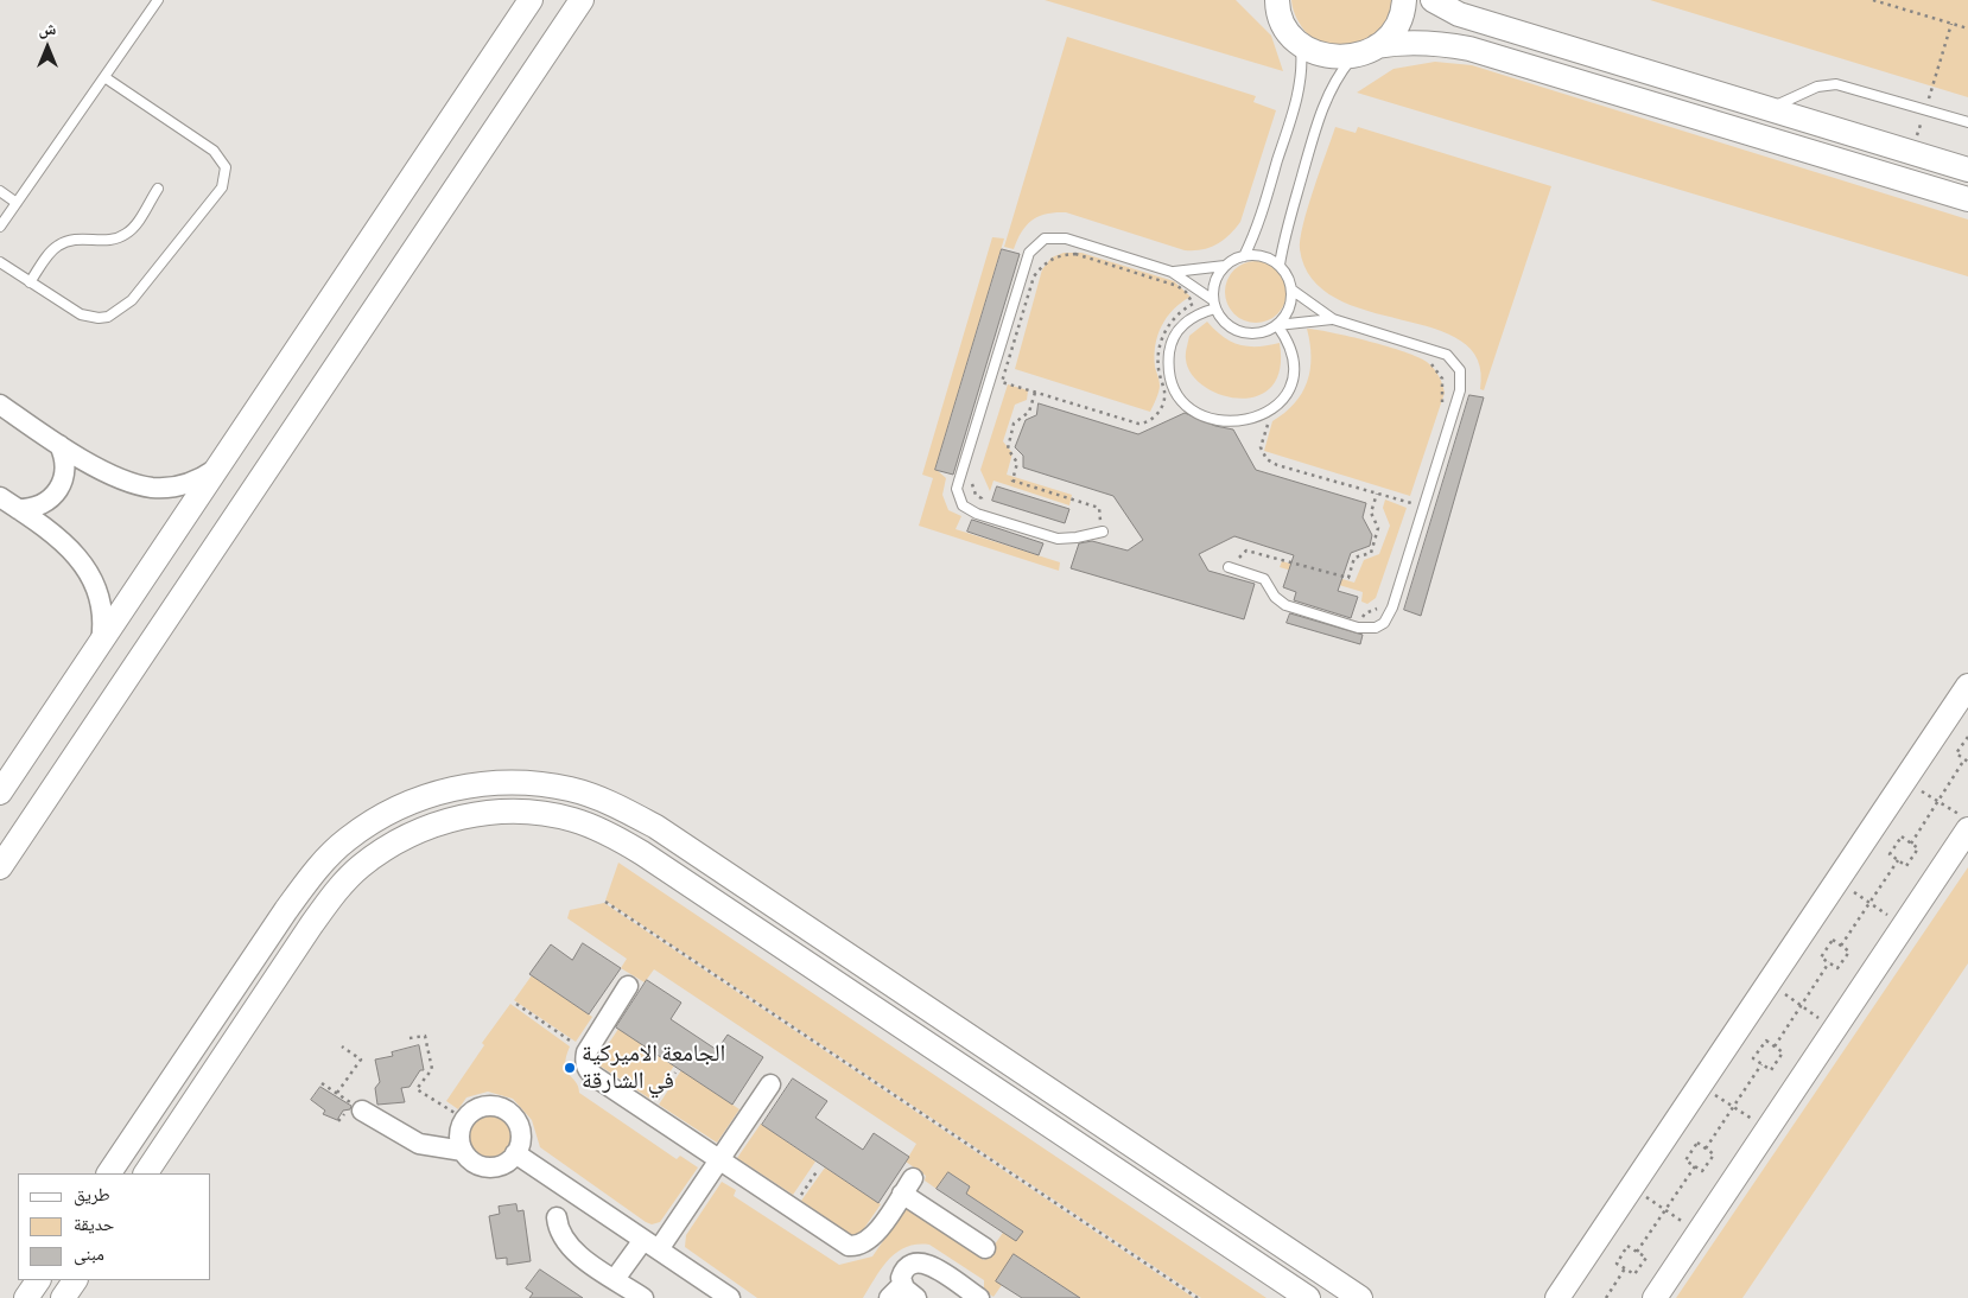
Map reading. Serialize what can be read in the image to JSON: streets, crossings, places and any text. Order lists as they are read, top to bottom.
{
  "places": ["الجامعة الاميركية في الشارقة"],
  "legend": ["طريق", "حديقة", "مبنى"],
  "north": "top"
}
